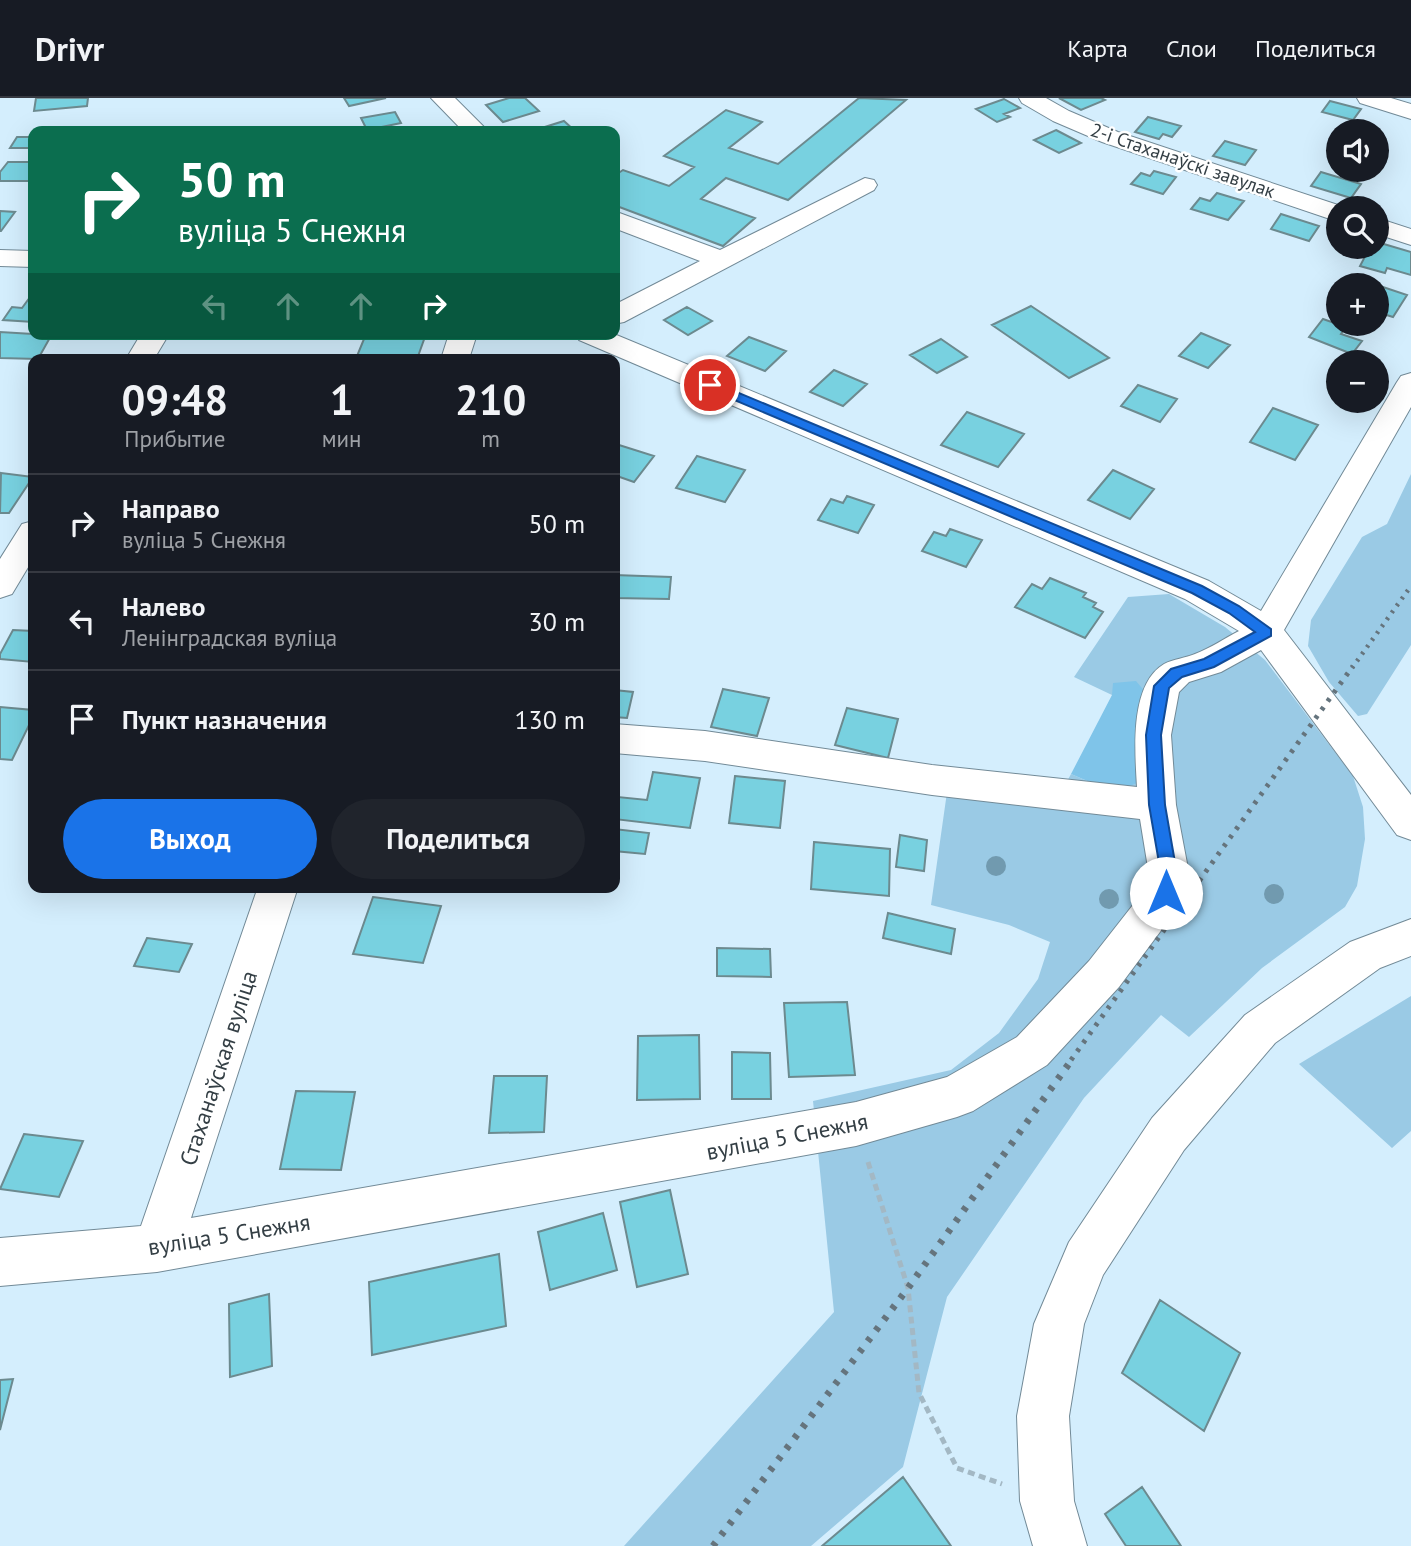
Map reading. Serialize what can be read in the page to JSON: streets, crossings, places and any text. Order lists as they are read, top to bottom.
{
  "streets": {
    "street": ["2-і Стаханаўскі завулак", "Стаханаўская вуліца", "вуліца 5 Снежня"]
  },
  "crossings": [
    ["Стаханаўская вуліца", "вуліца 5 Снежня"]
  ],
  "page": {
    "header": "Drivr",
    "nav": ["Карта", "Слои", "Поделиться"],
    "map_buttons": ["+", "−"],
    "turn": ["50 m", "вуліца 5 Снежня"],
    "eta": [
      "09:48",
      "Прибытие",
      "1",
      "мин",
      "210",
      "m"
    ],
    "list": [
      {
        "name": "Направо",
        "note": "вуліца 5 Снежня",
        "value": "50 m"
      },
      {
        "name": "Налево",
        "note": "Ленінградская вуліца",
        "value": "30 m"
      },
      {
        "name": "Пункт назначения",
        "value": "130 m"
      }
    ],
    "buttons": ["Выход", "Поделиться"]
  }
}
